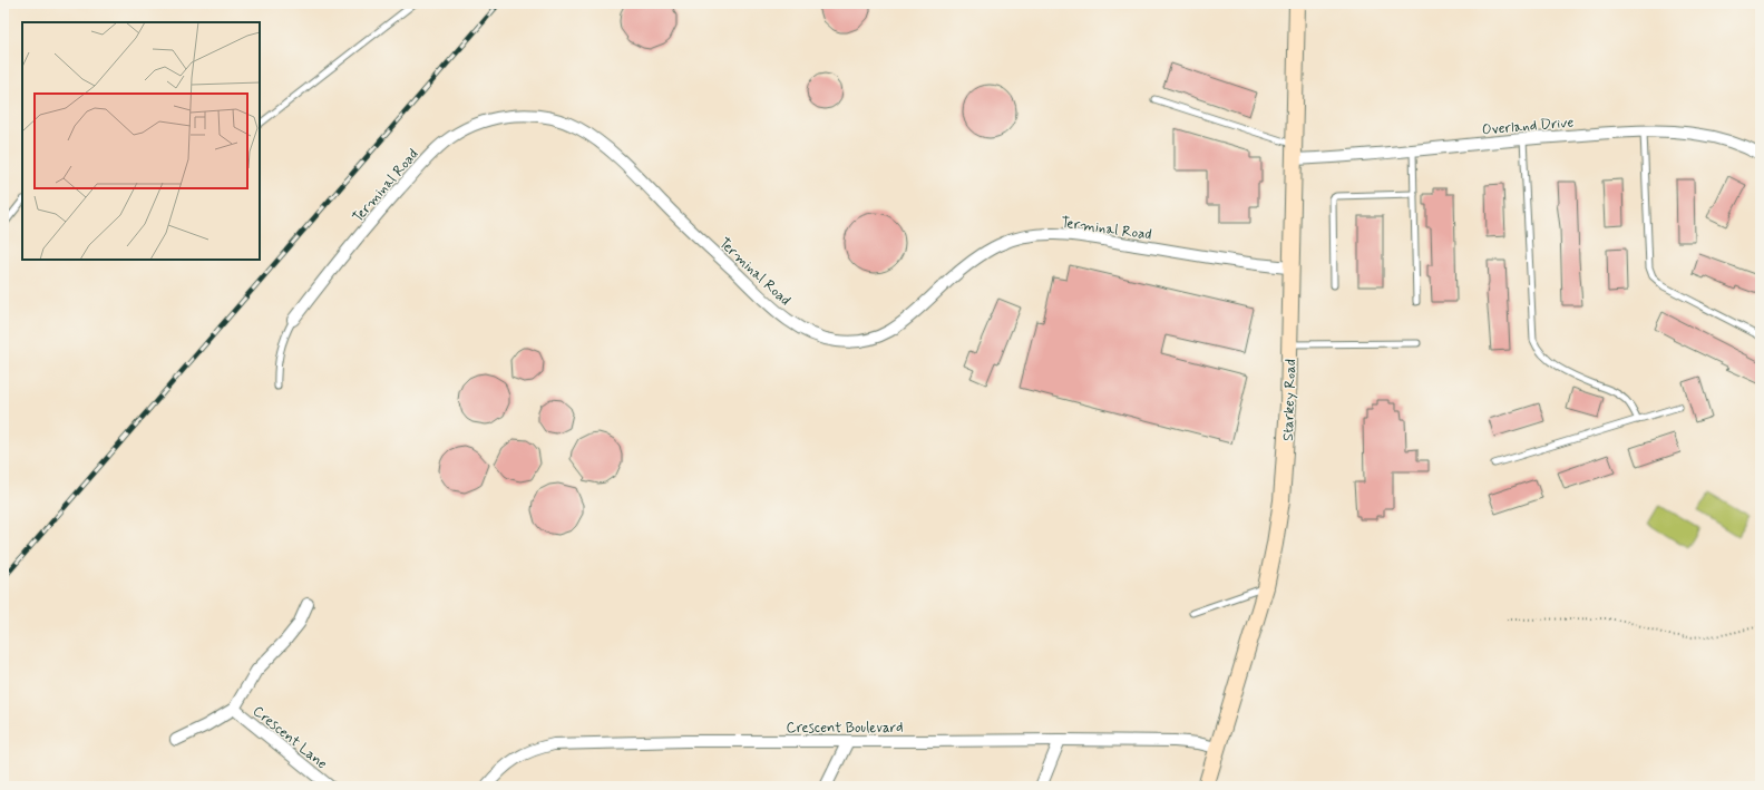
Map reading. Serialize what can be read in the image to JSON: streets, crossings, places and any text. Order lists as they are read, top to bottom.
{
  "streets": {
    "main road": ["Starkey Road"],
    "street": [
      "Overland Drive",
      "Terminal Road",
      "Crescent Boulevard",
      "Crescent Lane"
    ]
  },
  "crossings": [
    ["Overland Drive", "Starkey Road"],
    ["Terminal Road", "Starkey Road"],
    ["Starkey Road", "Crescent Boulevard"]
  ]
}
